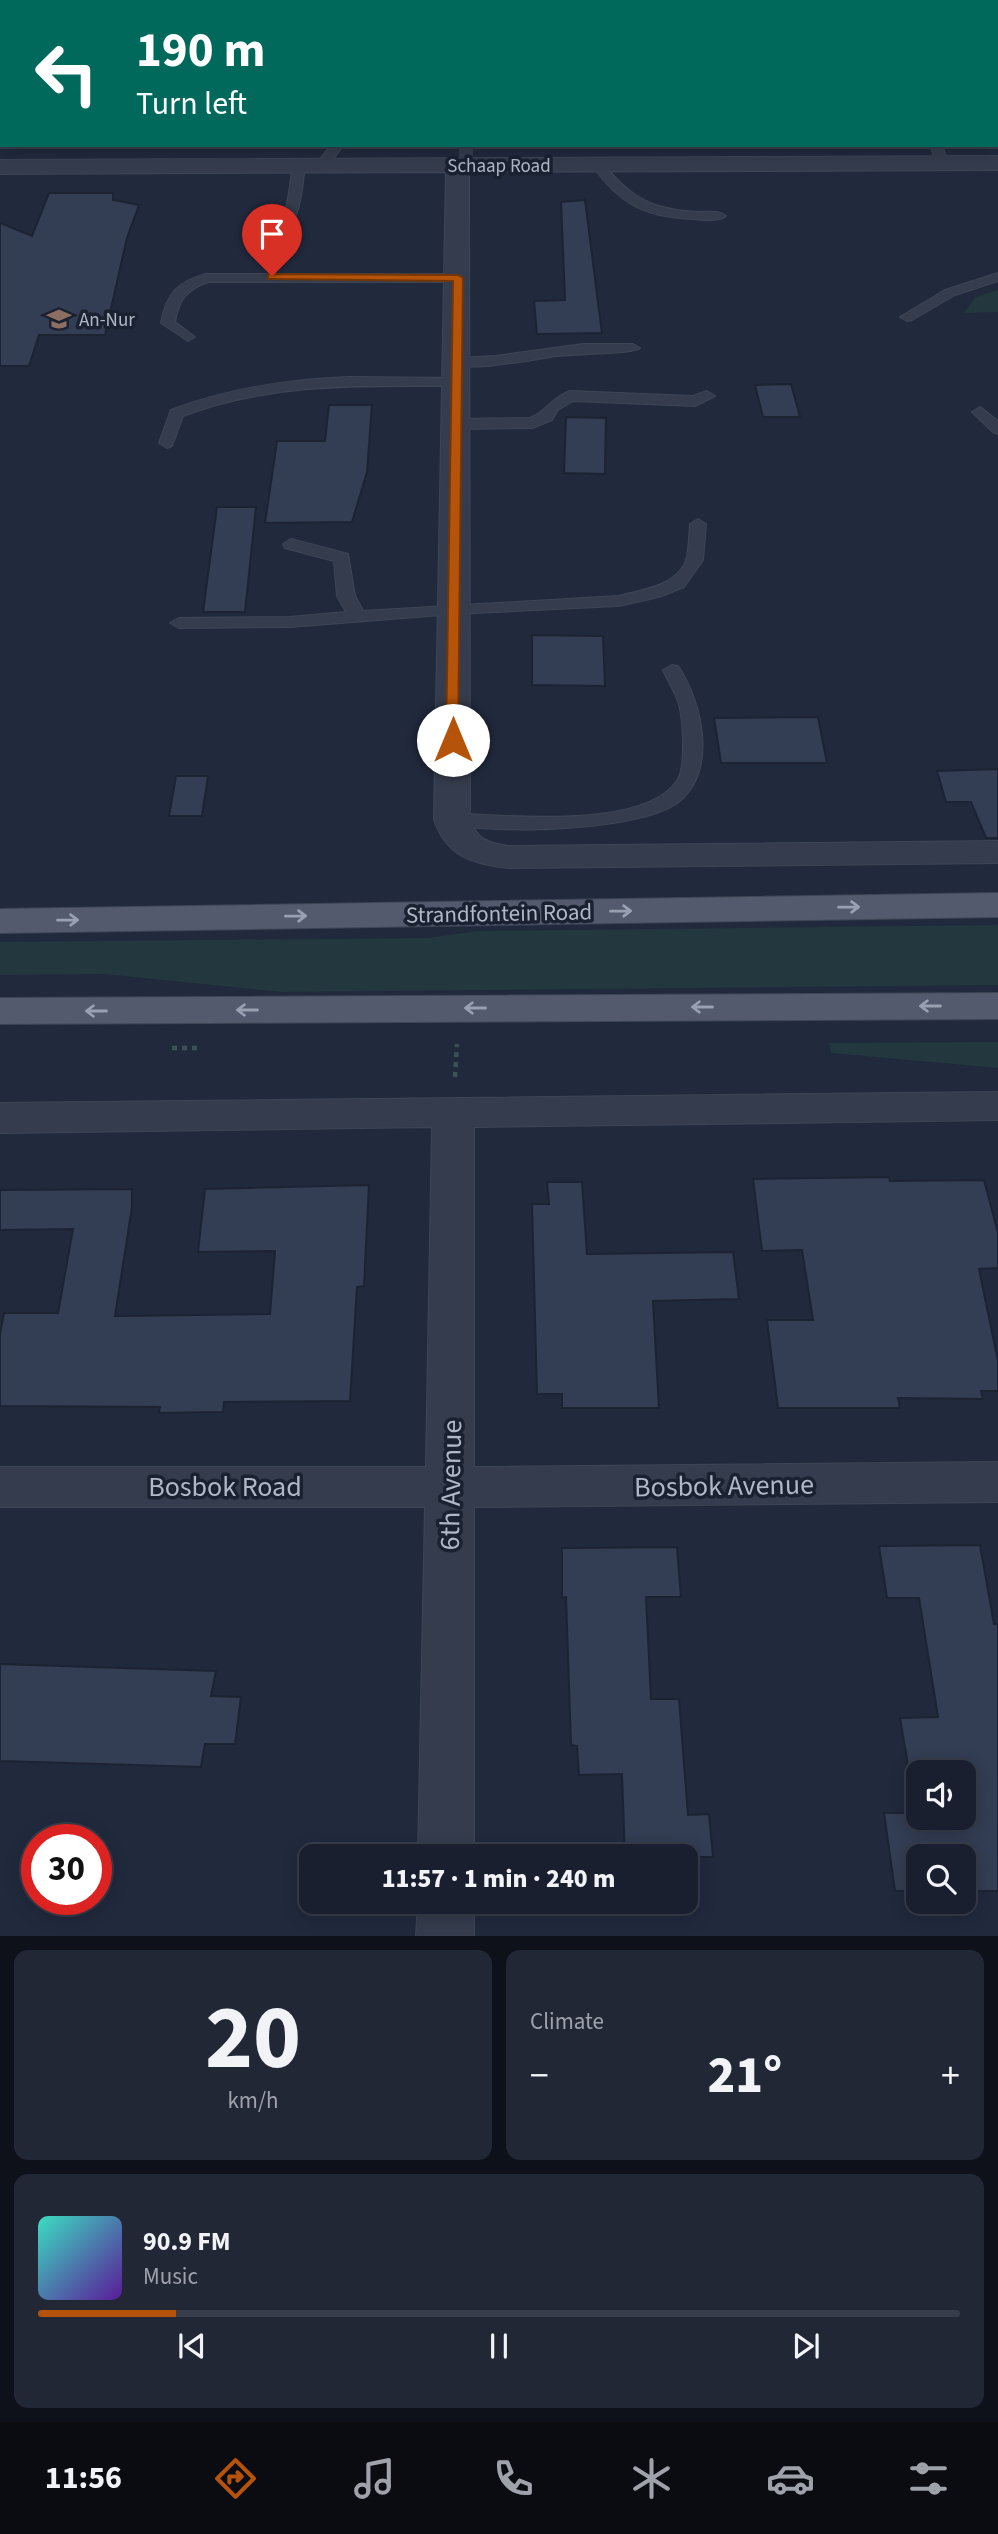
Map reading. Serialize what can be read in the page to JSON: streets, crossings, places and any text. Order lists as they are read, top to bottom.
{
  "streets": {
    "main road": ["Strandfontein Road"],
    "street": [
      "Schaap Road",
      "6th Avenue",
      "Bosbok Avenue",
      "Bosbok Road"
    ]
  },
  "crossings": [
    ["6th Avenue", "Bosbok Avenue"],
    ["6th Avenue", "Bosbok Road"],
    ["Bosbok Avenue", "Bosbok Road"]
  ],
  "places": {
    "school or university": ["An-Nur"]
  },
  "page": {
    "turn": ["190 m", "Turn left"],
    "limit": "30",
    "trip": "11:57 · 1 min · 240 m",
    "tile": [
      ["20", "km/h"],
      "Climate"
    ],
    "heat": ["−", "21°", "+"],
    "song": ["90.9 FM", "Music"],
    "tabs": "11:56"
  }
}
